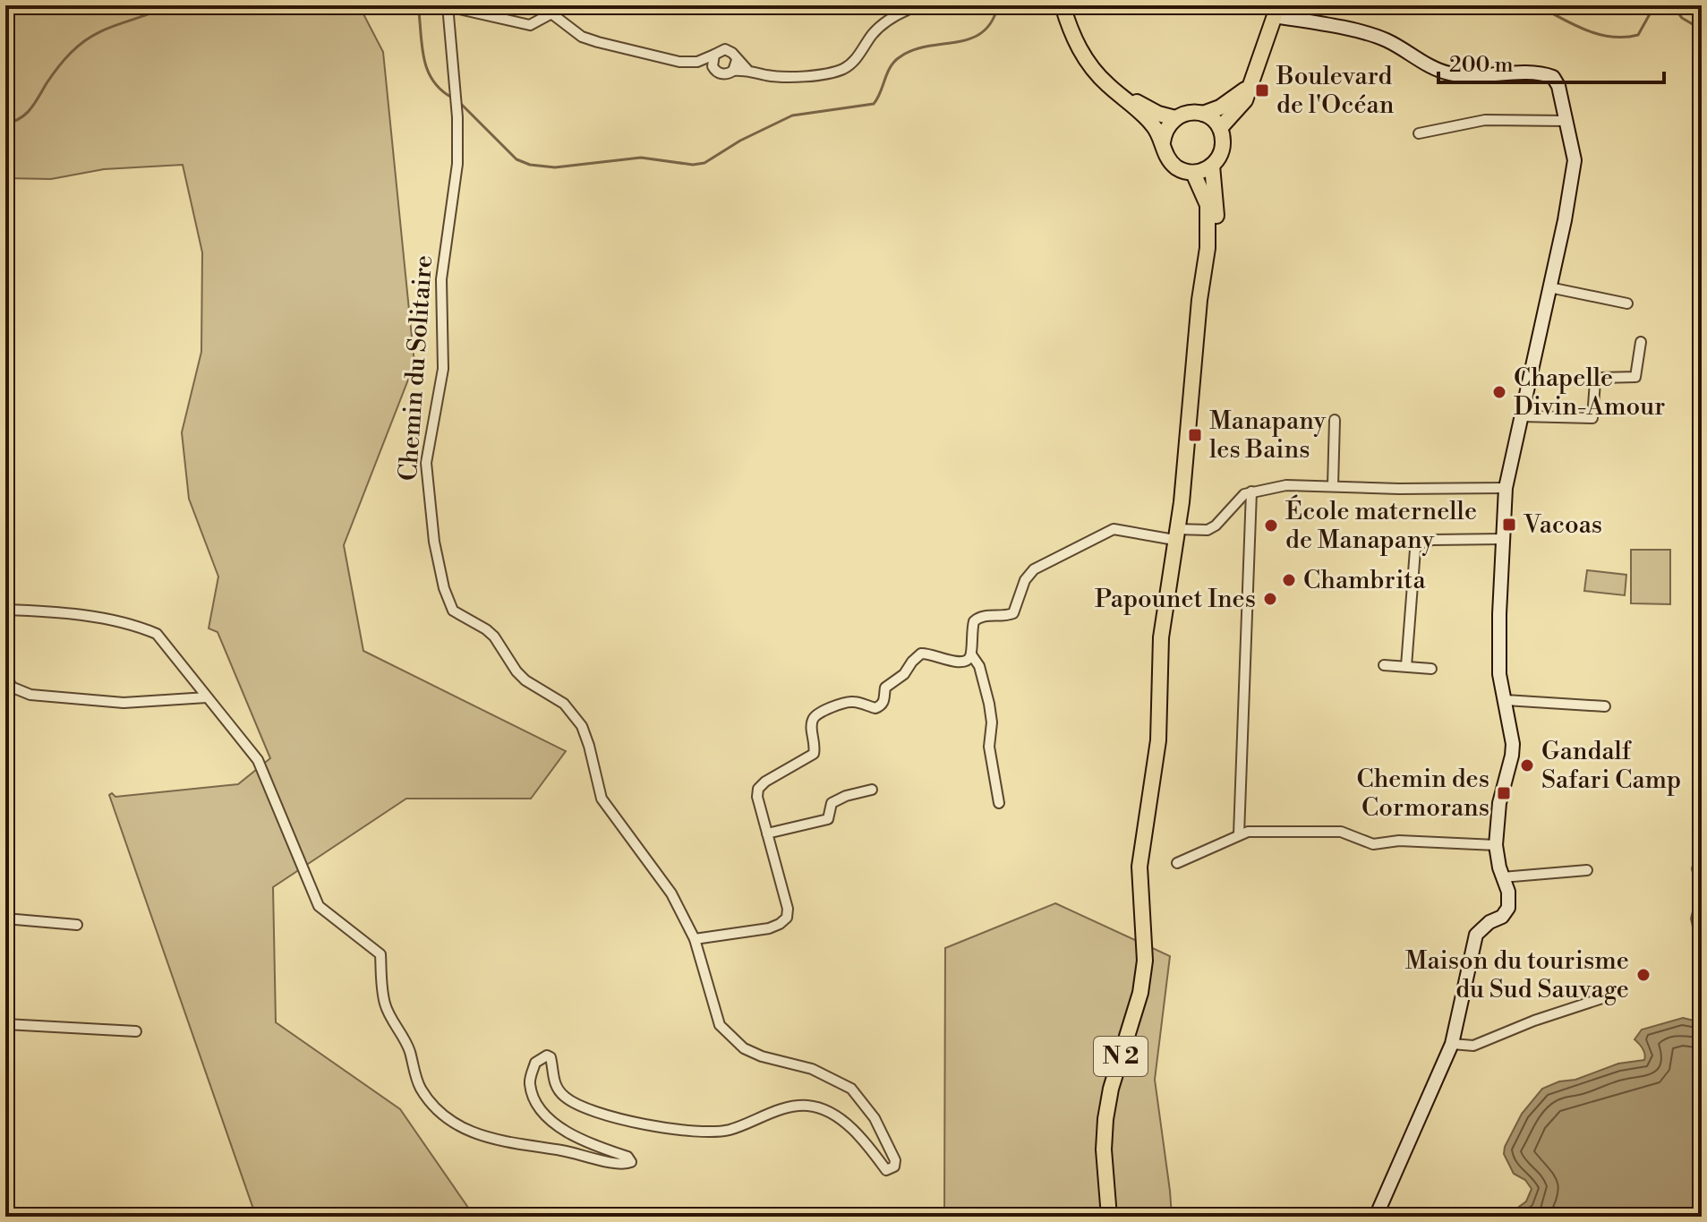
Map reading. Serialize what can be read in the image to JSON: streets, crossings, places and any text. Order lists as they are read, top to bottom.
{
  "streets": {
    "main road": ["N 2"],
    "street": ["Chemin du Solitaire"]
  },
  "places": {
    "transit": [
      "Boulevard de l'Océan",
      "Manapany les Bains",
      "Vacoas",
      "Chemin des Cormorans"
    ],
    "other": [
      "Chapelle Divin-Amour",
      "École maternelle de Manapany",
      "Chambrita",
      "Papounet Ines",
      "Gandalf Safari Camp",
      "Maison du tourisme du Sud Sauvage"
    ]
  },
  "scale_bar": "200 m"
}
